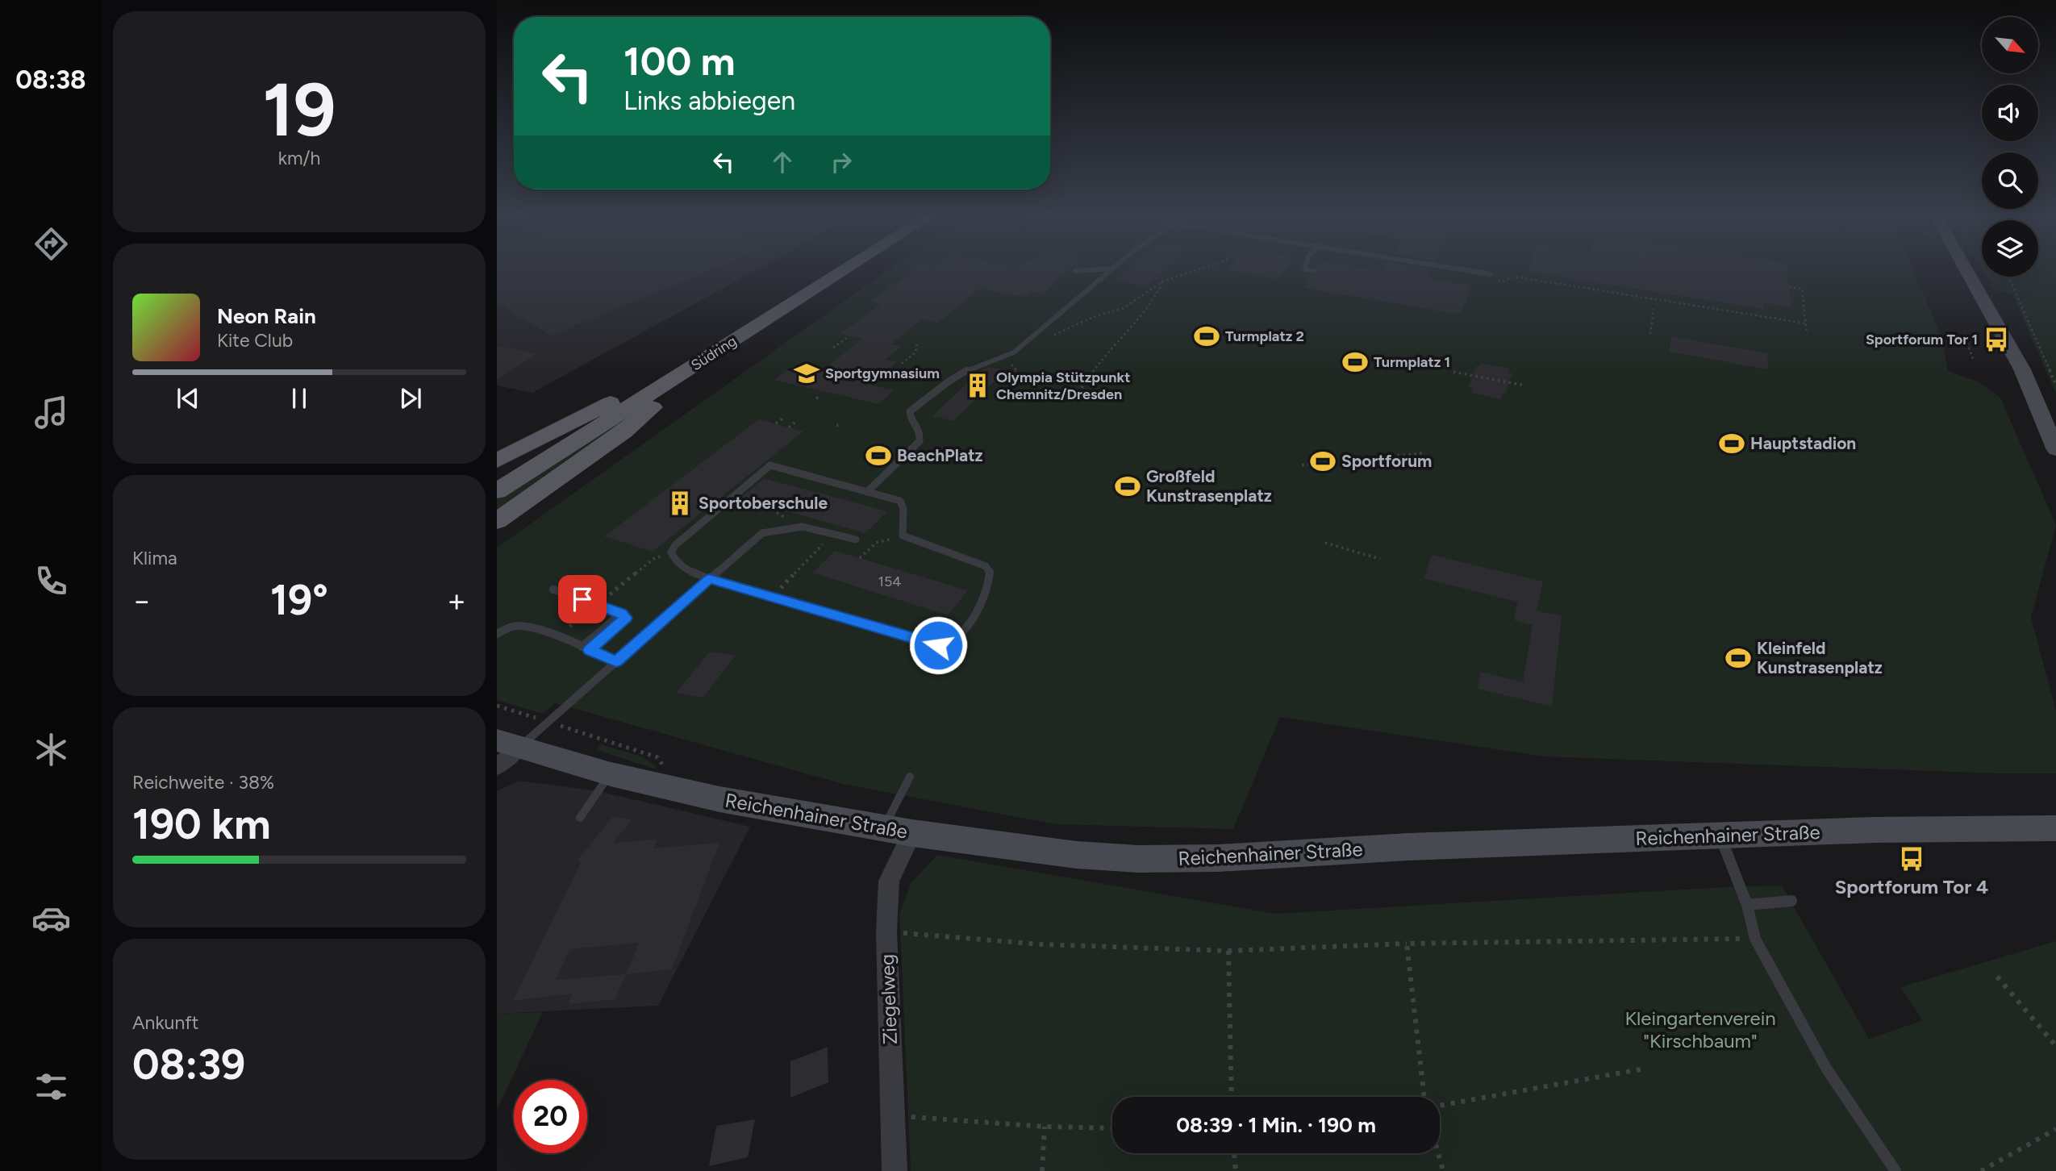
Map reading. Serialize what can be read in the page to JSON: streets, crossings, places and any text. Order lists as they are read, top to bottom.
{
  "streets": {
    "main road": ["Südring", "Reichenhainer Straße"],
    "street": ["Ziegelweg"]
  },
  "crossings": [
    ["Reichenhainer Straße", "Ziegelweg"]
  ],
  "parks": ["Kleingartenverein \"Kirschbaum\""],
  "places": {
    "sports": [
      "Turmplatz 2",
      "Turmplatz 1",
      "Hauptstadion",
      "BeachPlatz",
      "Sportforum",
      "Großfeld Kunstrasenplatz",
      "Kleinfeld Kunstrasenplatz"
    ],
    "bus stop": ["Sportforum Tor 1", "Sportforum Tor 4"],
    "school or university": ["Sportgymnasium"],
    "building": ["Olympia Stützpunkt Chemnitz/Dresden", "Sportoberschule"]
  },
  "house_numbers": ["154"],
  "north": "bottom right",
  "page": {
    "tabs": "08:38",
    "tile": [
      ["19", "km/h"],
      "Klima",
      ["Reichweite · 38%", "190 km"],
      ["Ankunft", "08:39"]
    ],
    "turn": ["100 m", "Links abbiegen"],
    "song": ["Neon Rain", "Kite Club"],
    "heat": ["−", "19°", "+"],
    "limit": "20",
    "trip": "08:39 · 1 Min. · 190 m"
  }
}
